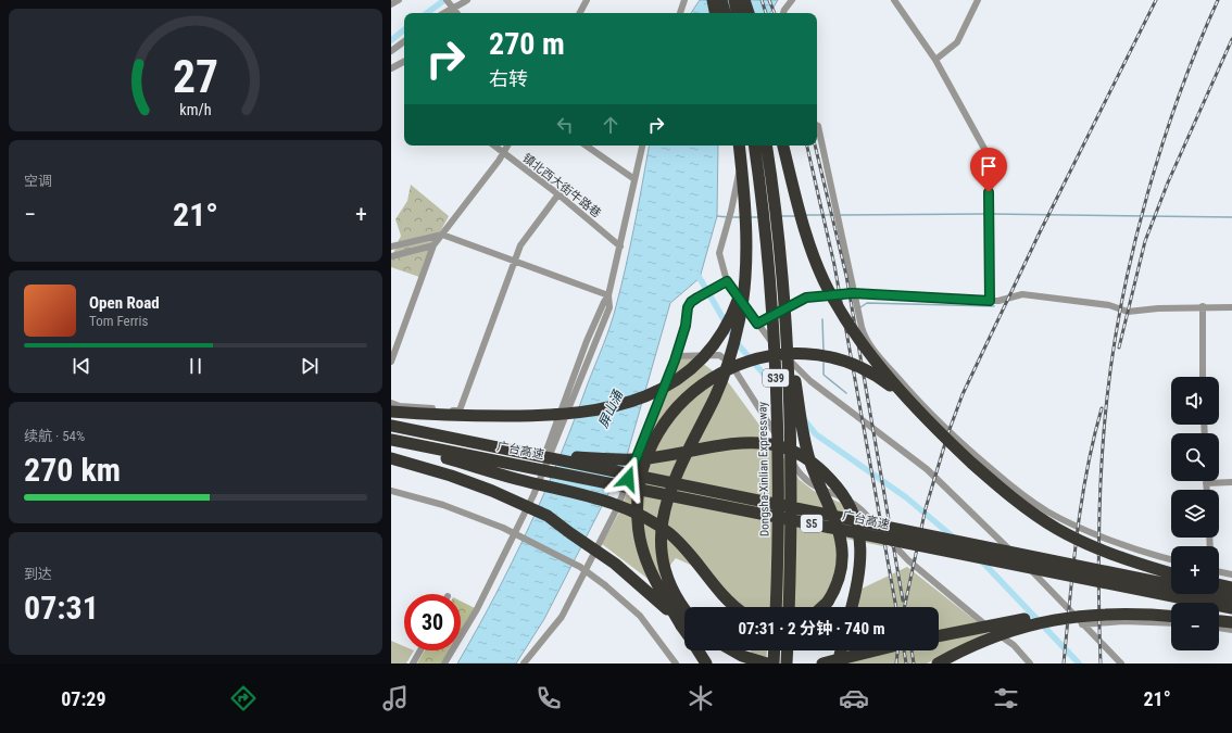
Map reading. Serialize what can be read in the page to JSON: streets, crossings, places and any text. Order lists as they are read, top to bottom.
{
  "streets": {
    "highway": [
      "S39",
      "广台高速",
      "Dongsha-Xinlian Expressway",
      "S5"
    ],
    "street": ["镇北西大街牛路巷"]
  },
  "water": ["屏山涌"],
  "page": {
    "turn": ["270 m", "右转"],
    "tile": [
      "空调",
      ["续航 · 54%", "270 km"],
      ["到达", "07:31"]
    ],
    "heat": ["−", "21°", "+"],
    "song": ["Open Road", "Tom Ferris"],
    "map_buttons": ["+", "−"],
    "limit": "30",
    "trip": "07:31 · 2 分钟 · 740 m",
    "tabs": ["07:29", "21°"],
    "gauge": ["27", "km/h"]
  }
}
